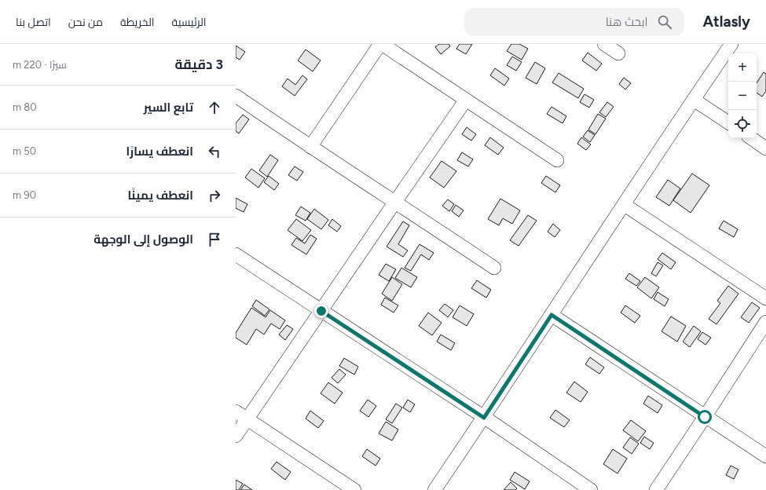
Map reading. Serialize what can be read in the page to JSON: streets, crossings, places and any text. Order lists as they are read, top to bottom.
{
  "page": {
    "header": "Atlasly",
    "search": "ابحث هنا",
    "nav": [
      "الرئيسية",
      "الخريطة",
      "من نحن",
      "اتصل بنا"
    ],
    "heading": ["3 دقيقة", "سيرًا · 220 m"],
    "map_buttons": ["+", "−"],
    "list": [
      ["تابع السير", "80 m"],
      ["انعطف يسارًا", "50 m"],
      ["انعطف يمينًا", "90 m"],
      "الوصول إلى الوجهة"
    ]
  }
}
